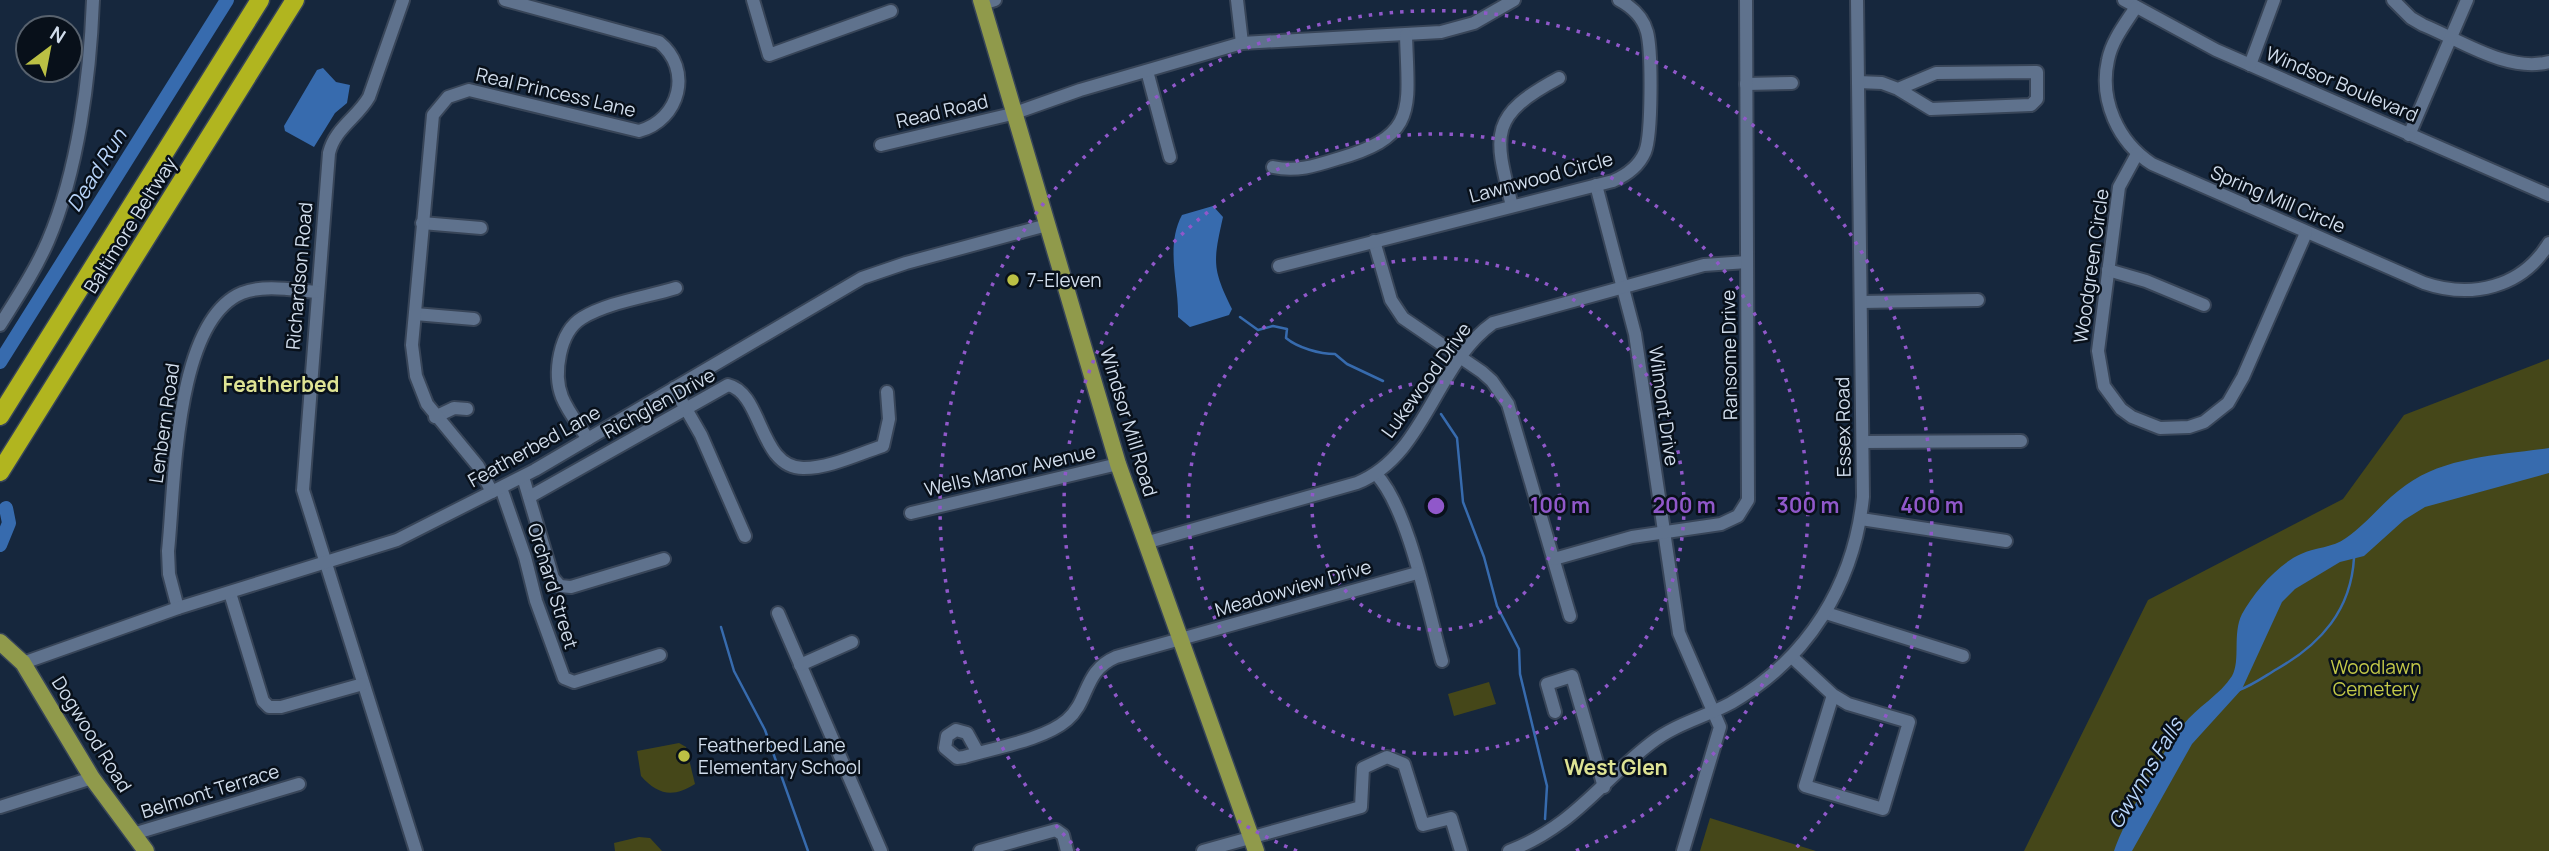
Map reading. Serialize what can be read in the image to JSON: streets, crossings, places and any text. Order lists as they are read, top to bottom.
{
  "streets": {
    "highway": ["Baltimore Beltway"],
    "main road": ["Windsor Mill Road", "Dogwood Road"],
    "street": [
      "Windsor Boulevard",
      "Real Princess Lane",
      "Read Road",
      "Lawnwood Circle",
      "Spring Mill Circle",
      "Woodgreen Circle",
      "Richardson Road",
      "Ransome Drive",
      "Lukewood Drive",
      "Richglen Drive",
      "Wilmont Drive",
      "Lenbern Road",
      "Essex Road",
      "Featherbed Lane",
      "Wells Manor Avenue",
      "Orchard Street",
      "Meadowview Drive",
      "Belmont Terrace"
    ]
  },
  "crossings": [
    ["Windsor Boulevard", "Spring Mill Circle"],
    ["Real Princess Lane", "Featherbed Lane"],
    ["Real Princess Lane", "Orchard Street"],
    ["Read Road", "Windsor Mill Road"],
    ["Lawnwood Circle", "Wilmont Drive"],
    ["Spring Mill Circle", "Woodgreen Circle"],
    ["Richardson Road", "Lenbern Road"],
    ["Richardson Road", "Featherbed Lane"],
    ["Ransome Drive", "Lukewood Drive"],
    ["Ransome Drive", "Wilmont Drive"],
    ["Lukewood Drive", "Wilmont Drive"],
    ["Lukewood Drive", "Windsor Mill Road"],
    ["Wilmont Drive", "Essex Road"],
    ["Windsor Mill Road", "Featherbed Lane"],
    ["Windsor Mill Road", "Wells Manor Avenue"],
    ["Windsor Mill Road", "Meadowview Drive"],
    ["Lenbern Road", "Featherbed Lane"],
    ["Featherbed Lane", "Orchard Street"],
    ["Featherbed Lane", "Dogwood Road"],
    ["Dogwood Road", "Belmont Terrace"]
  ],
  "districts": ["Featherbed", "West Glen"],
  "water": ["Dead Run", "Gwynns Falls"],
  "parks": ["Woodlawn Cemetery"],
  "places": ["7-Eleven", "Featherbed Lane Elementary School"],
  "north": "top right",
  "rings": [
    "100 m",
    "200 m",
    "300 m",
    "400 m"
  ]
}
